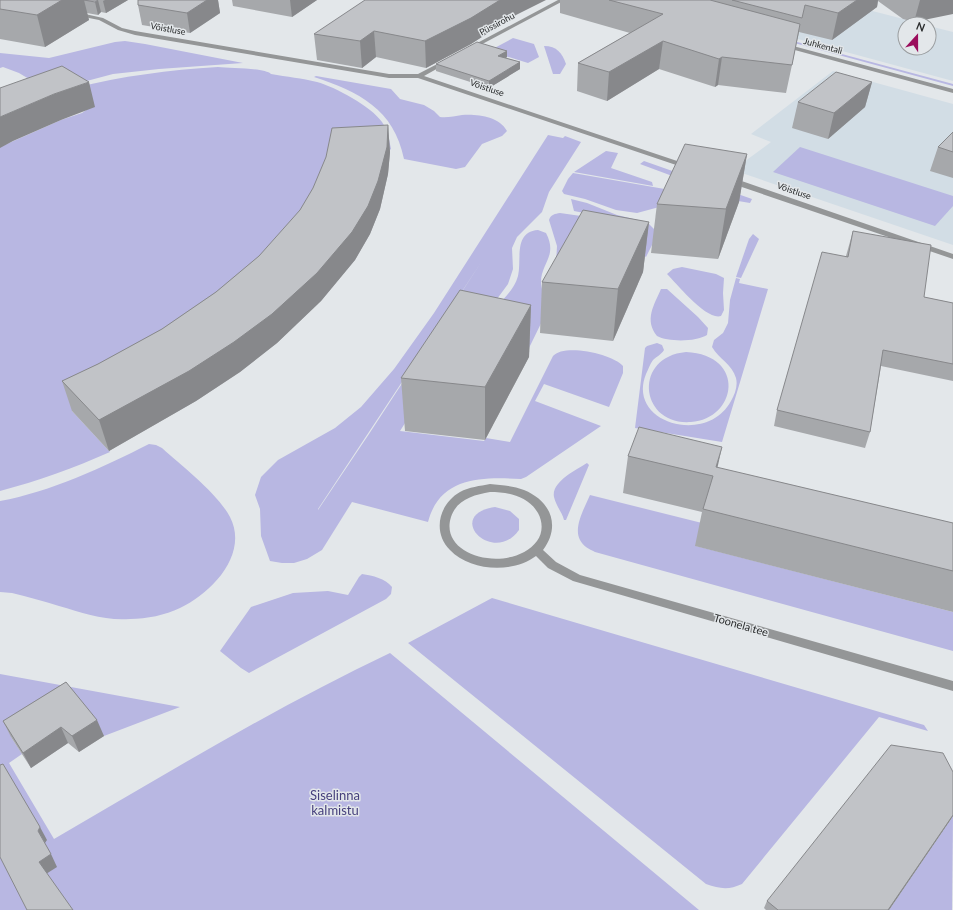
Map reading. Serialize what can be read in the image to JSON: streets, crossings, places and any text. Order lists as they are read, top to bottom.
{
  "streets": {
    "street": [
      "Püssirohu",
      "Võistluse",
      "Juhkentali",
      "Toonela tee"
    ]
  },
  "parks": ["Siselinna kalmistu"],
  "north": "top"
}
